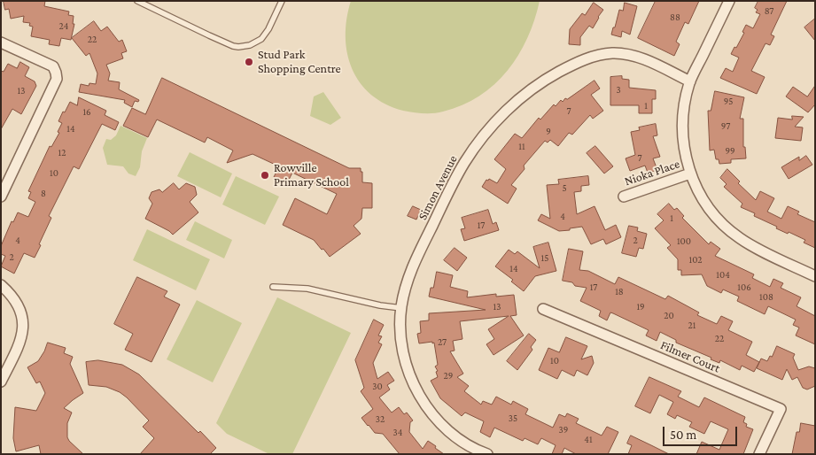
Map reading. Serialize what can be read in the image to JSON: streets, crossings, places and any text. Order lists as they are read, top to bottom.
{
  "streets": {
    "street": ["Nioka Place", "Simon Avenue", "Filmer Court"]
  },
  "places": ["Stud Park Shopping Centre", "Rowville Primary School"],
  "house_numbers": [
    "87",
    "88",
    "24",
    "22",
    "3",
    "13",
    "95",
    "1",
    "7",
    "16",
    "97",
    "14",
    "9",
    "11",
    "99",
    "12",
    "7",
    "10",
    "5",
    "8",
    "4",
    "1",
    "17",
    "4",
    "2",
    "100",
    "2",
    "15",
    "102",
    "14",
    "104",
    "17",
    "106",
    "18",
    "108",
    "13",
    "19",
    "20",
    "21",
    "22",
    "27",
    "10",
    "29",
    "30",
    "35",
    "32",
    "39",
    "34",
    "41"
  ],
  "scale_bar": "50 m"
}
